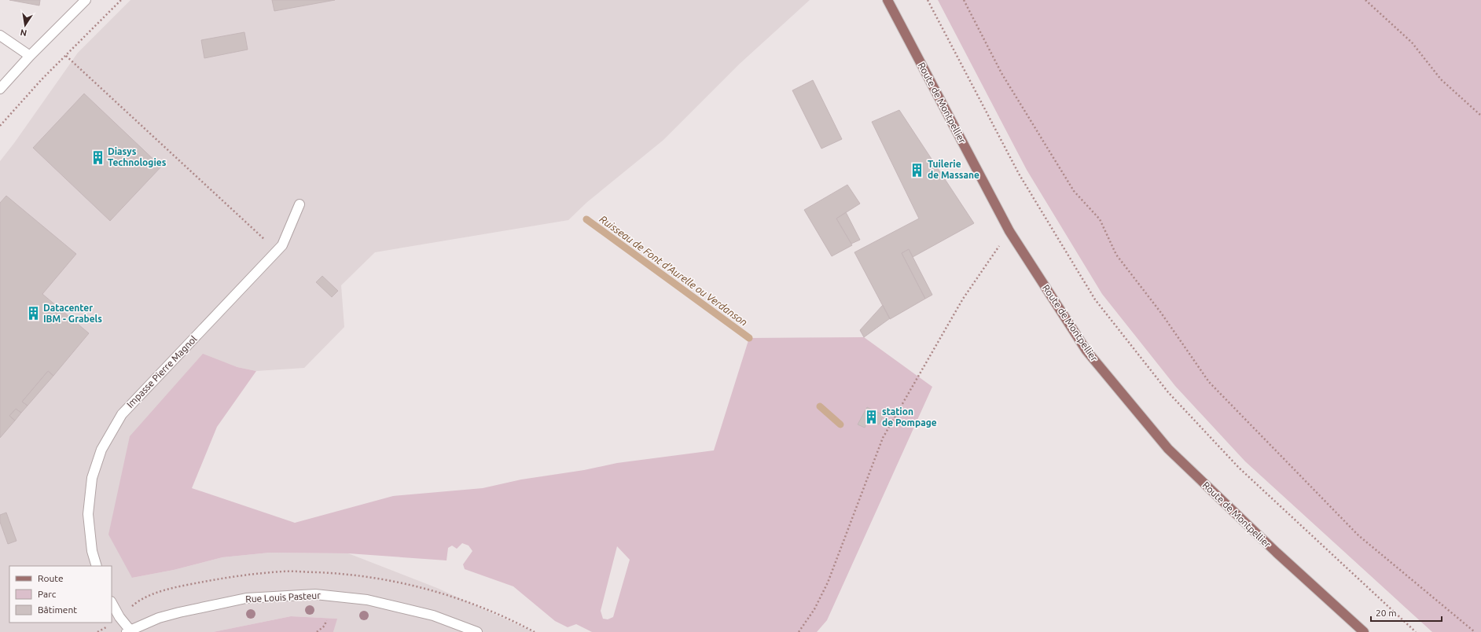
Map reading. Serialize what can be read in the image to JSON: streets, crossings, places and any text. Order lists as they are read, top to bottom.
{
  "streets": {
    "main road": ["Route de Montpellier"],
    "street": ["Impasse Pierre Magnol", "Rue Louis Pasteur"]
  },
  "water": ["Ruisseau de Font d'Aurelle ou Verdanson"],
  "places": {
    "building": [
      "Diasys Technologies",
      "Tuilerie de Massane",
      "Datacenter IBM - Grabels",
      "station de Pompage"
    ]
  },
  "legend": ["Route", "Parc", "Bâtiment"],
  "scale_bar": "20 m",
  "north": "bottom"
}
